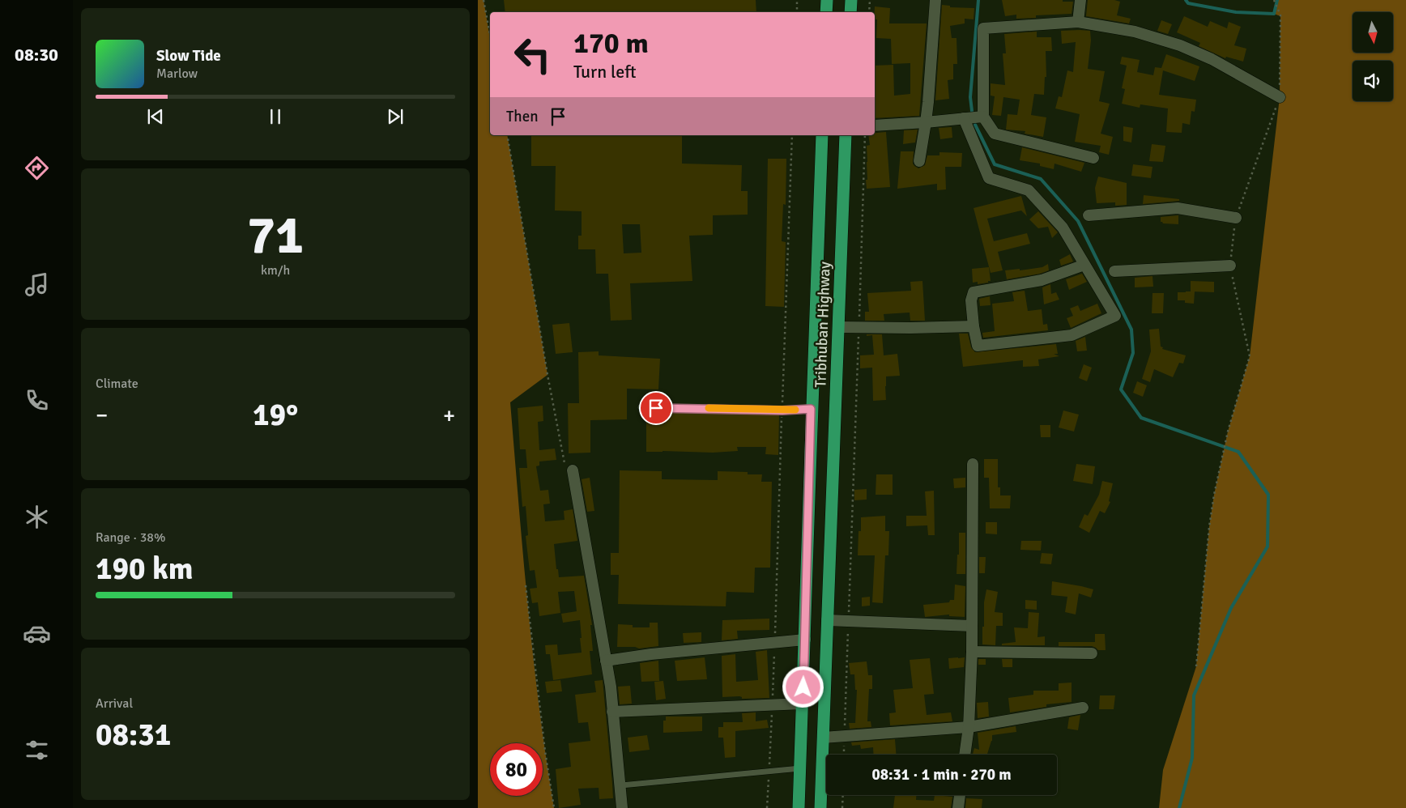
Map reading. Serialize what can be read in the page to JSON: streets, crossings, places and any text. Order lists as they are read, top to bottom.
{
  "streets": {
    "highway": ["Tribhuban Highway"]
  },
  "north": "bottom",
  "page": {
    "tabs": "08:30",
    "turn": ["170 m", "Turn left"],
    "song": ["Slow Tide", "Marlow"],
    "then": "Then",
    "tile": [
      ["71", "km/h"],
      "Climate",
      ["Range · 38%", "190 km"],
      ["Arrival", "08:31"]
    ],
    "heat": ["−", "19°", "+"],
    "limit": "80",
    "trip": "08:31 · 1 min · 270 m"
  }
}
